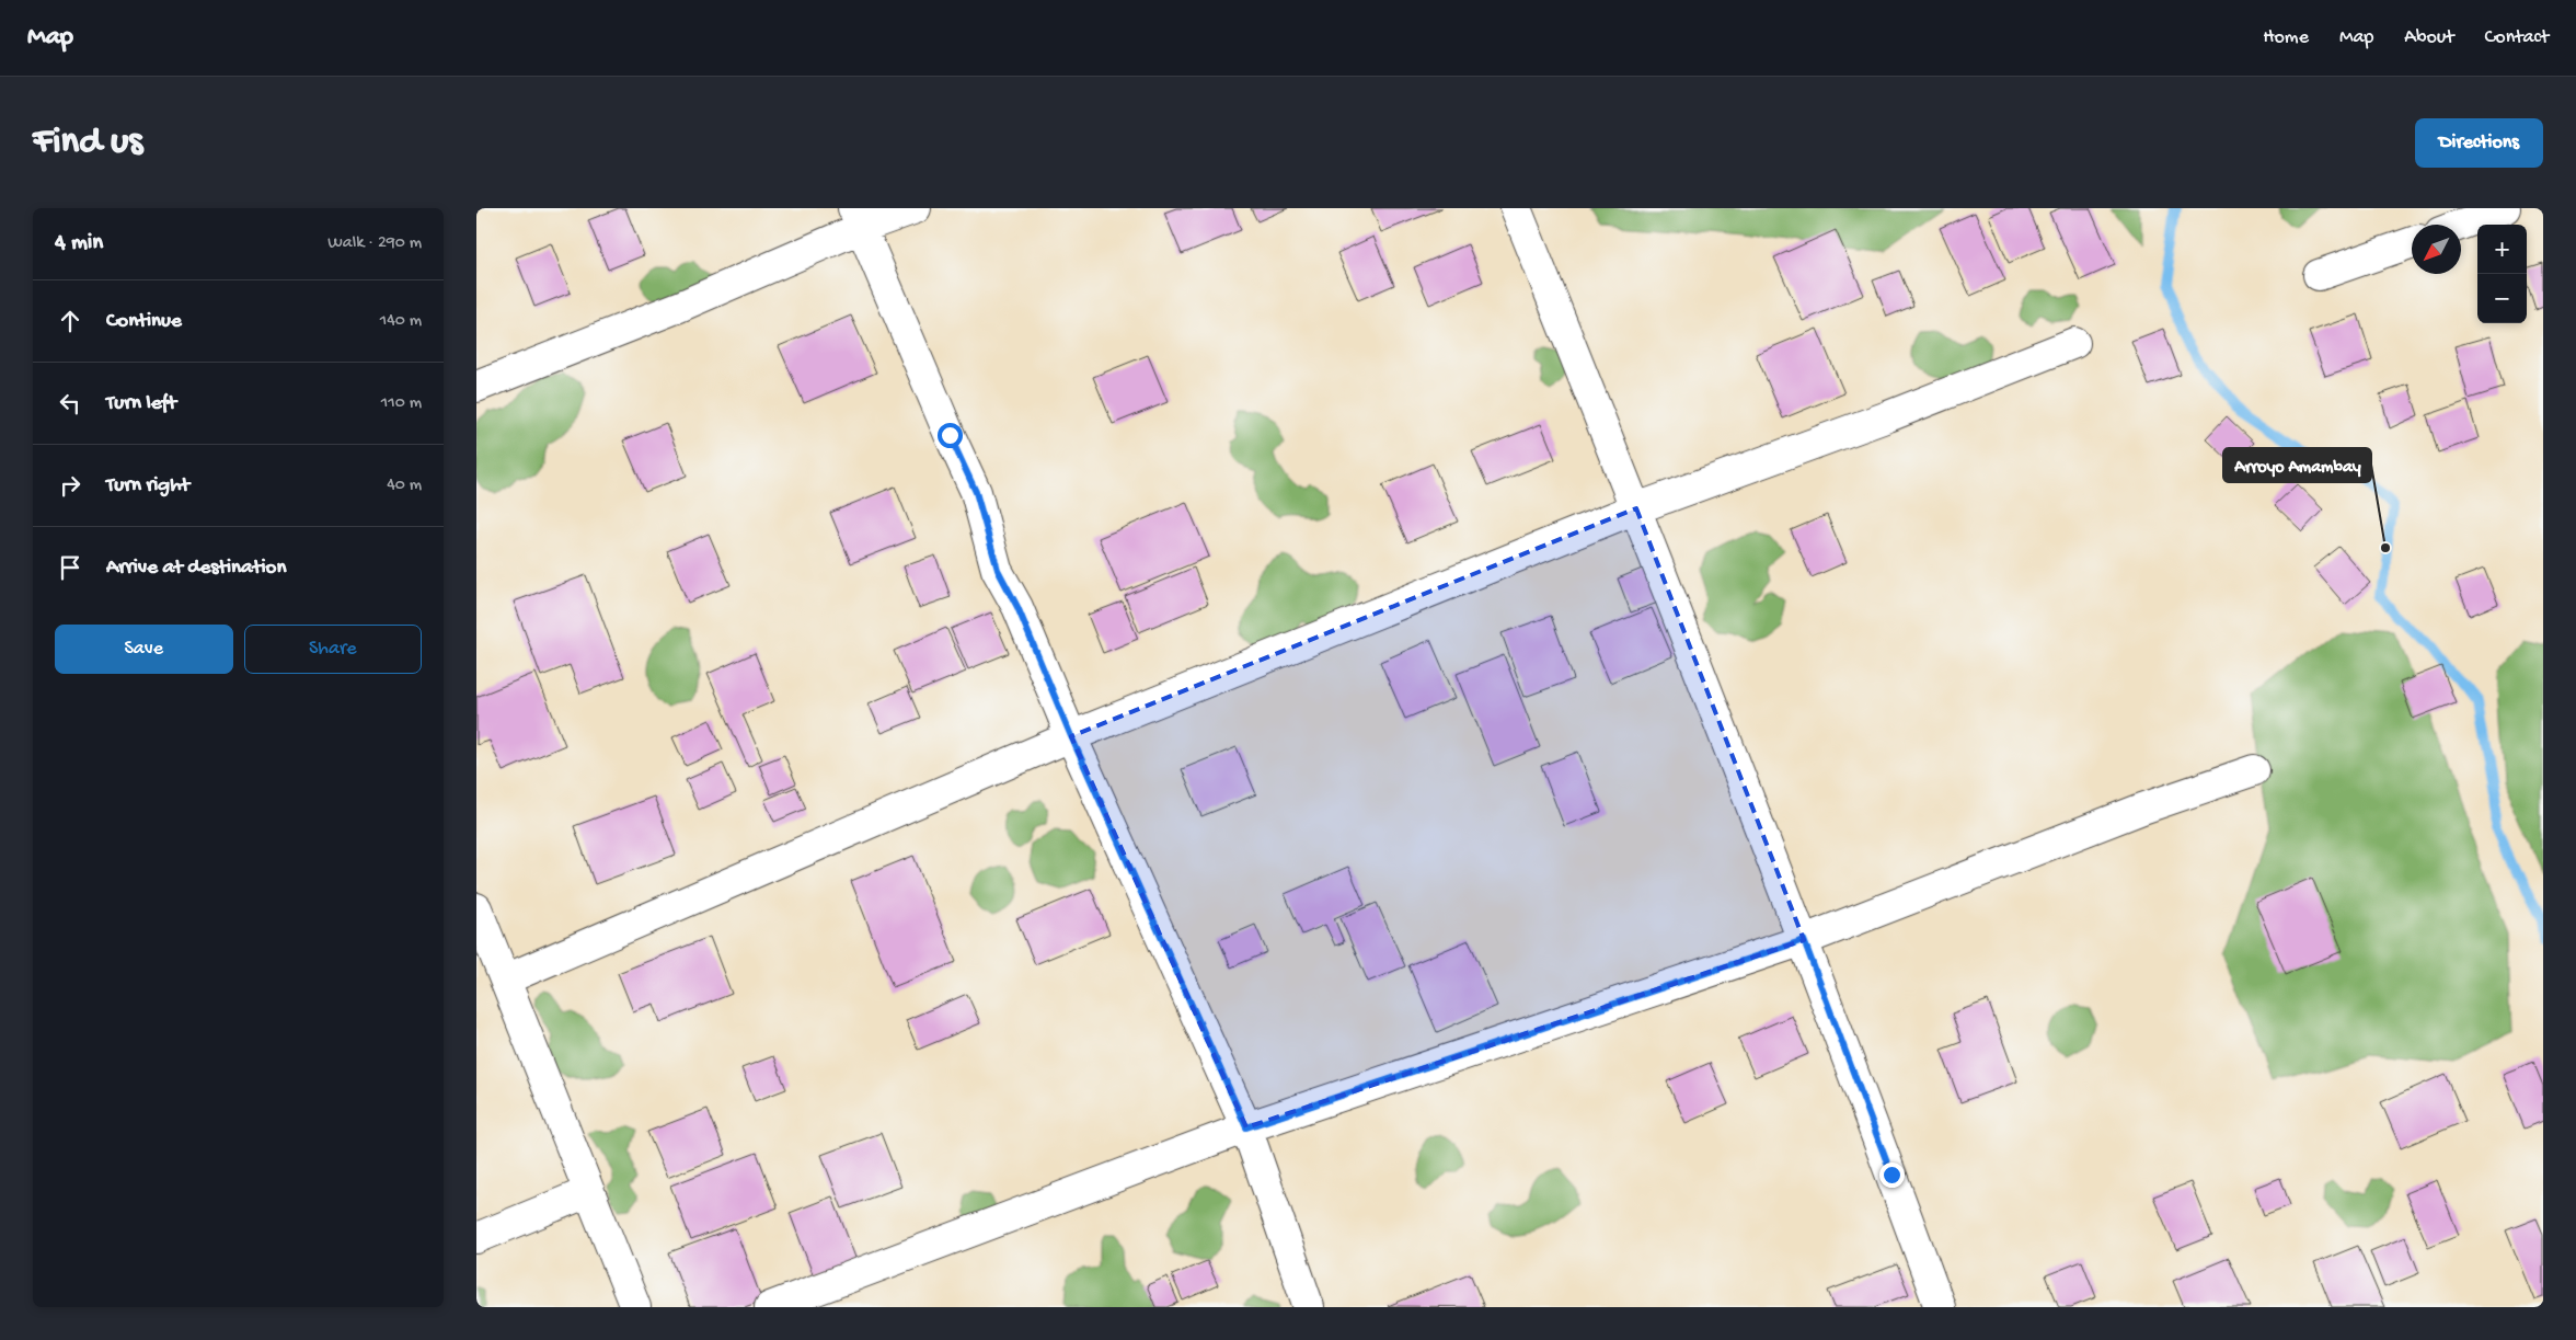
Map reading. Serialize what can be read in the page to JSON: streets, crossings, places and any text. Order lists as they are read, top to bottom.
{
  "places": ["Arroyo Amambay"],
  "north": "bottom left",
  "page": {
    "header": "Map",
    "nav": [
      "Home",
      "Map",
      "About",
      "Contact"
    ],
    "buttons": [
      "Directions",
      ["Save", "Share"]
    ],
    "title": "Find us",
    "heading": ["4 min", "Walk · 290 m"],
    "map_buttons": ["+", "−"],
    "list": [
      ["Continue", "140 m"],
      ["Turn left", "110 m"],
      ["Turn right", "40 m"],
      "Arrive at destination"
    ]
  }
}
